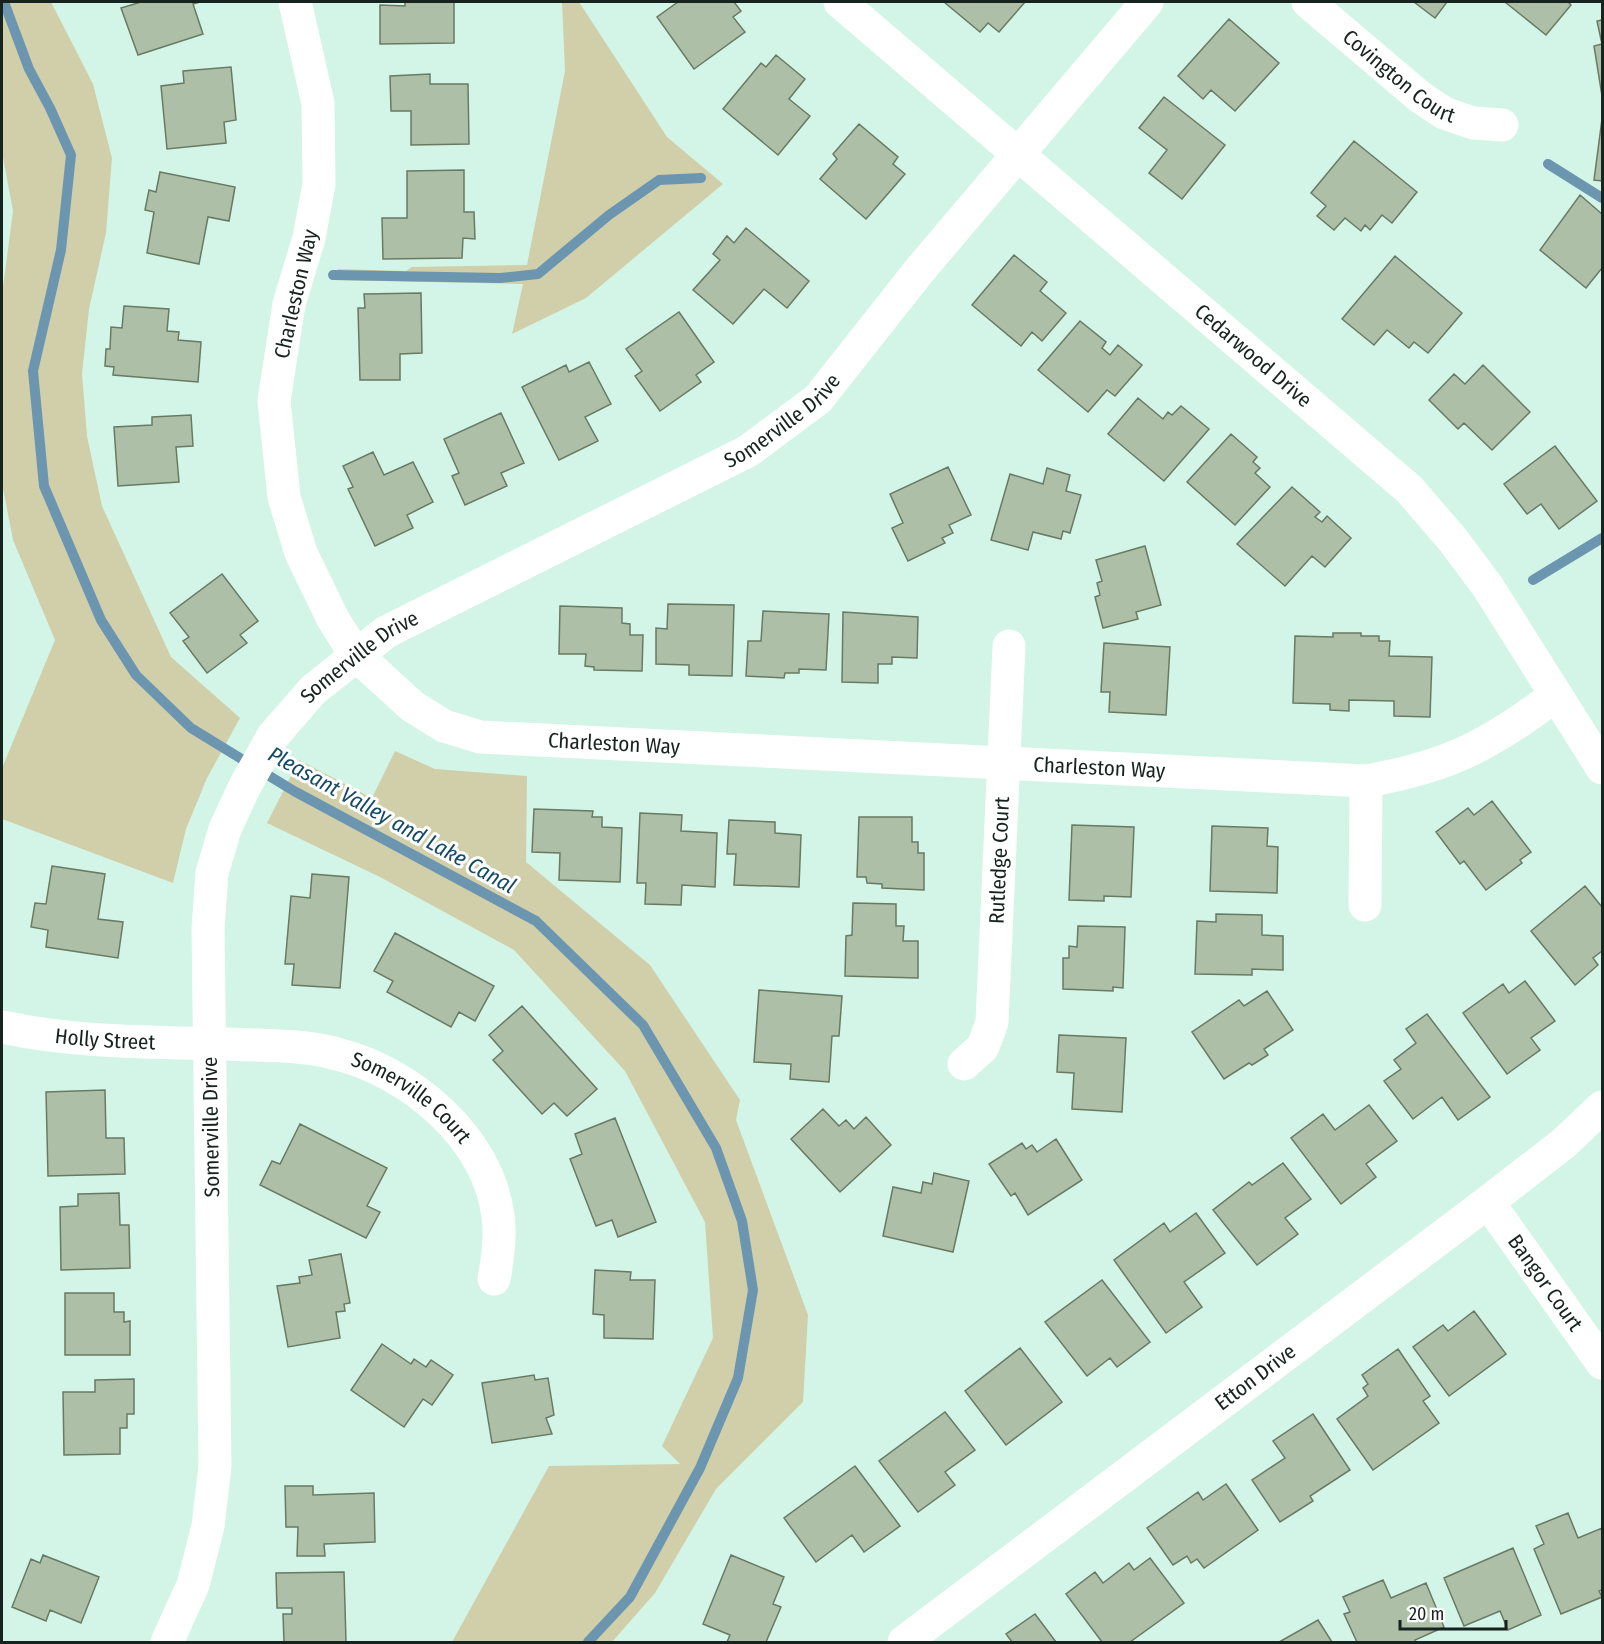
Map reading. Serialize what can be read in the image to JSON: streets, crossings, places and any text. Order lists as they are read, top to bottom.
{
  "streets": {
    "street": [
      "Covington Court",
      "Charleston Way",
      "Cedarwood Drive",
      "Somerville Drive",
      "Rutledge Court",
      "Holly Street",
      "Somerville Court",
      "Bangor Court",
      "Etton Drive"
    ]
  },
  "crossings": [
    ["Charleston Way", "Cedarwood Drive"],
    ["Charleston Way", "Somerville Drive"],
    ["Charleston Way", "Rutledge Court"],
    ["Cedarwood Drive", "Somerville Drive"],
    ["Somerville Drive", "Holly Street"],
    ["Somerville Drive", "Somerville Court"],
    ["Holly Street", "Somerville Court"],
    ["Bangor Court", "Etton Drive"]
  ],
  "water": ["Pleasant Valley and Lake Canal"],
  "scale_bar": "20 m"
}
